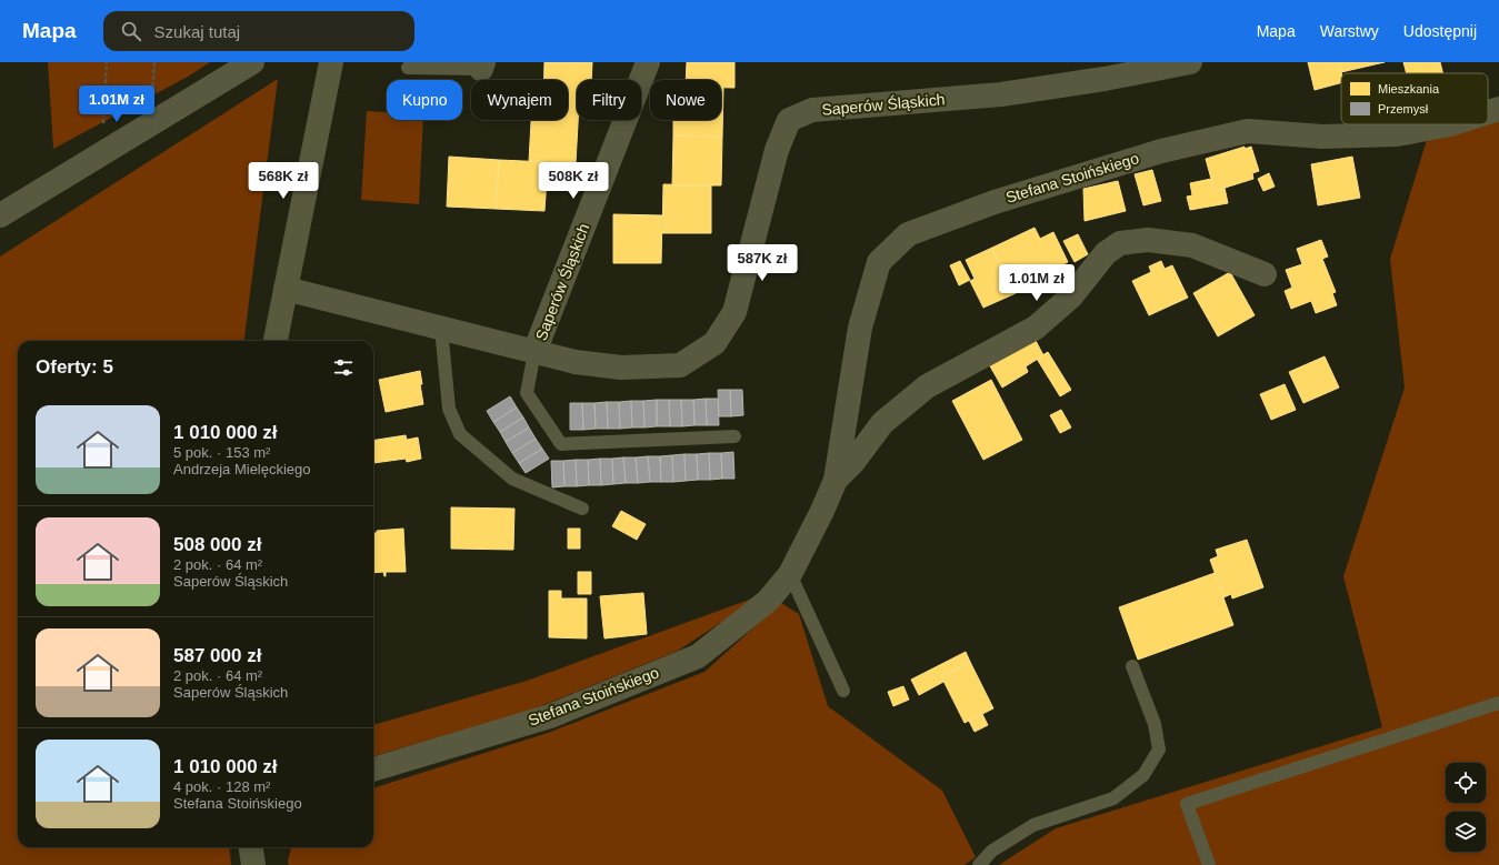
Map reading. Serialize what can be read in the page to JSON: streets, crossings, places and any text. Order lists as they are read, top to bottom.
{
  "streets": {
    "street": ["Saperów Śląskich", "Stefana Stoińskiego"]
  },
  "legend": ["Mieszkania", "Przemysł"],
  "page": {
    "header": "Mapa",
    "search": "Szukaj tutaj",
    "nav": ["Mapa", "Warstwy", "Udostępnij"],
    "chip": [
      "Kupno",
      "Wynajem",
      "Filtry",
      "Nowe"
    ],
    "price": [
      "1.01M zł",
      "568K zł",
      "508K zł",
      "587K zł",
      "1.01M zł"
    ],
    "heading": "Oferty: 5",
    "list": [
      {
        "name": "1 010 000 zł",
        "note": "5 pok. · 153 m² · Andrzeja Mielęckiego"
      },
      {
        "name": "508 000 zł",
        "note": "2 pok. · 64 m² · Saperów Śląskich"
      },
      {
        "name": "587 000 zł",
        "note": "2 pok. · 64 m² · Saperów Śląskich"
      },
      {
        "name": "1 010 000 zł",
        "note": "4 pok. · 128 m² · Stefana Stoińskiego"
      }
    ]
  }
}
